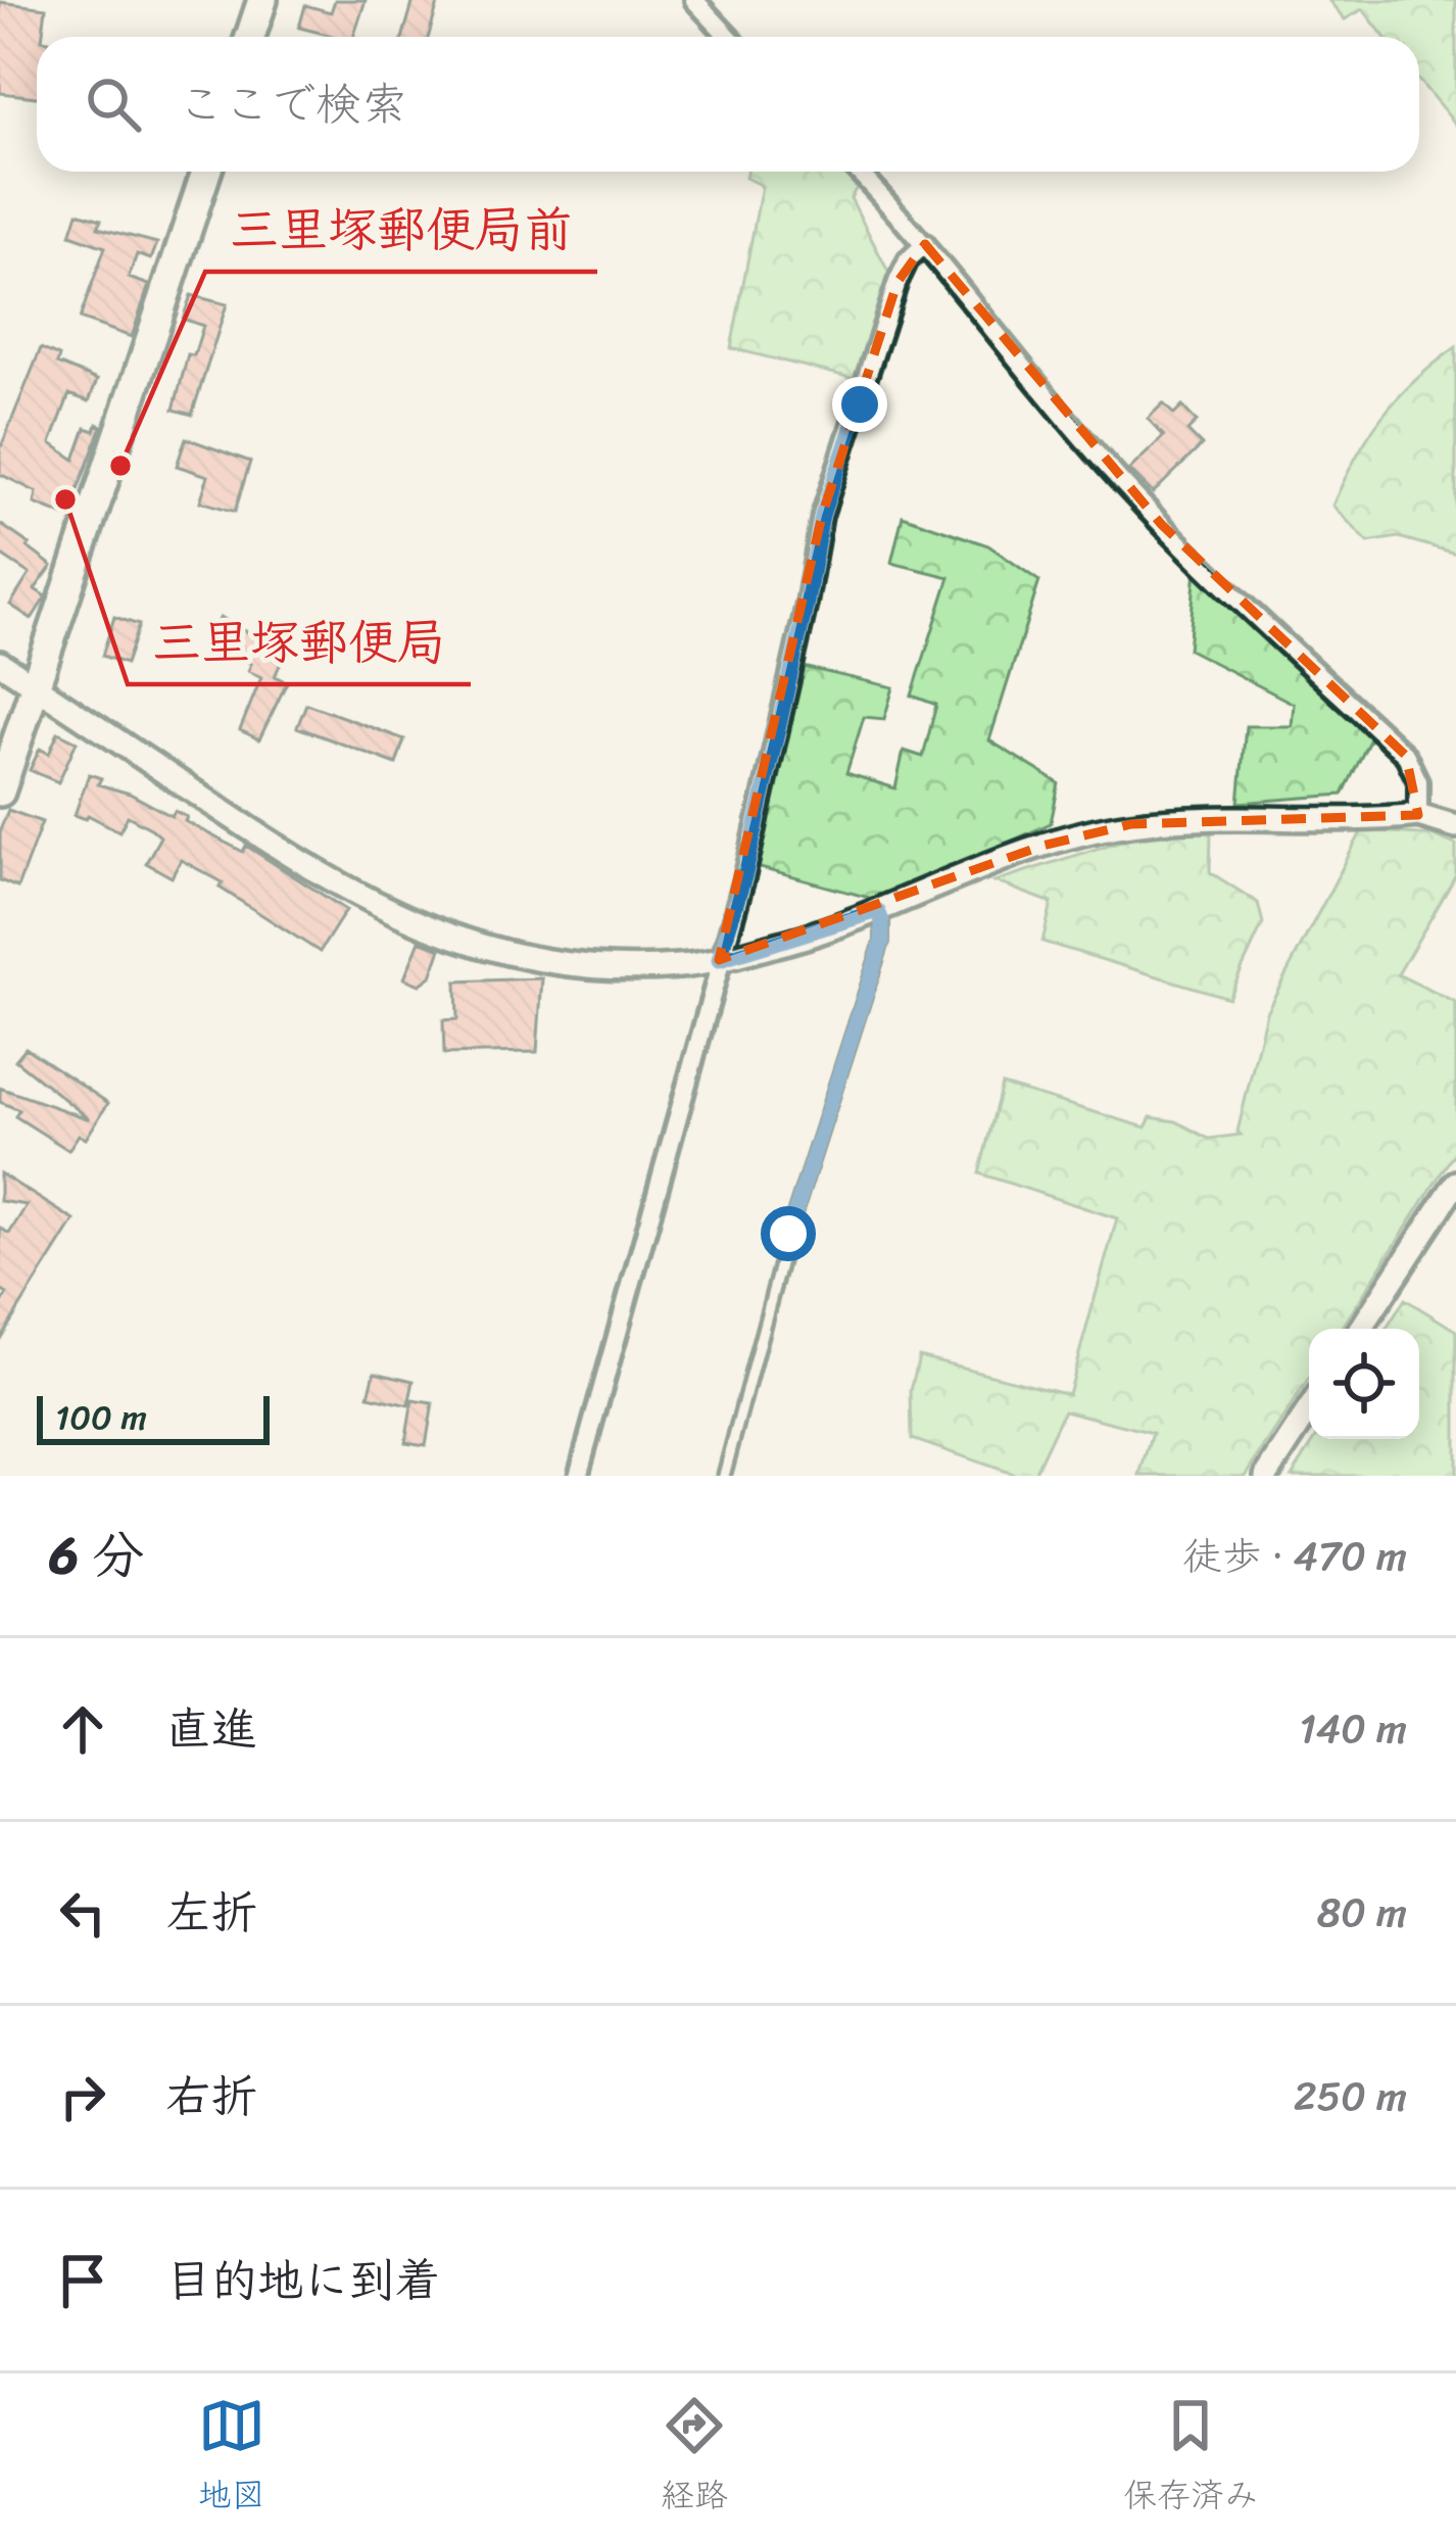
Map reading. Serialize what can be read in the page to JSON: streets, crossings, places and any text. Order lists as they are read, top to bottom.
{
  "places": ["三里塚郵便局前", "三里塚郵便局"],
  "scale_bar": "100 m",
  "page": {
    "search": "ここで検索",
    "scale": "100 m",
    "heading": ["6 分", "徒歩 · 470 m"],
    "list": [
      ["直進", "140 m"],
      ["左折", "80 m"],
      ["右折", "250 m"],
      "目的地に到着"
    ],
    "nav": ["地図", "経路", "保存済み"]
  }
}
